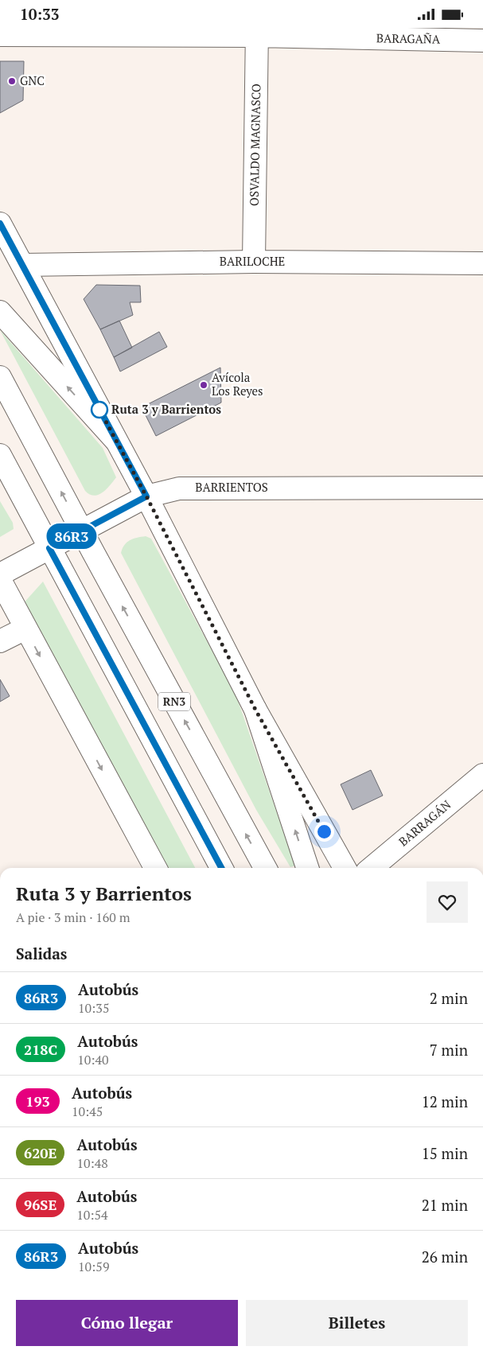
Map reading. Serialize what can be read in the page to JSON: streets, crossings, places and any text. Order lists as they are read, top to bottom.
{
  "streets": {
    "main road": [
      "BARAGAÑA",
      "OSVALDO MAGNASCO",
      "BARILOCHE",
      "BARRIENTOS",
      "RN3",
      "BARRAGÁN"
    ]
  },
  "crossings": [
    ["BARAGAÑA", "OSVALDO MAGNASCO"],
    ["OSVALDO MAGNASCO", "BARILOCHE"],
    ["BARRIENTOS", "RN3"]
  ],
  "places": ["GNC", "Avícola Los Reyes", "Ruta 3 y Barrientos"],
  "lines": ["bus line 86R3"],
  "page": {
    "status": "10:33",
    "on_map": "86R3",
    "heading": [
      ["Ruta 3 y Barrientos", "A pie · 3 min · 160 m"],
      "Salidas"
    ],
    "list": [
      {
        "mark": "86R3",
        "name": "Autobús",
        "note": "10:35",
        "value": "2 min"
      },
      {
        "mark": "218C",
        "name": "Autobús",
        "note": "10:40",
        "value": "7 min"
      },
      {
        "mark": "193",
        "name": "Autobús",
        "note": "10:45",
        "value": "12 min"
      },
      {
        "mark": "620E",
        "name": "Autobús",
        "note": "10:48",
        "value": "15 min"
      },
      {
        "mark": "96SE",
        "name": "Autobús",
        "note": "10:54",
        "value": "21 min"
      },
      {
        "mark": "86R3",
        "name": "Autobús",
        "note": "10:59",
        "value": "26 min"
      }
    ],
    "buttons": ["Cómo llegar", "Billetes"]
  }
}
